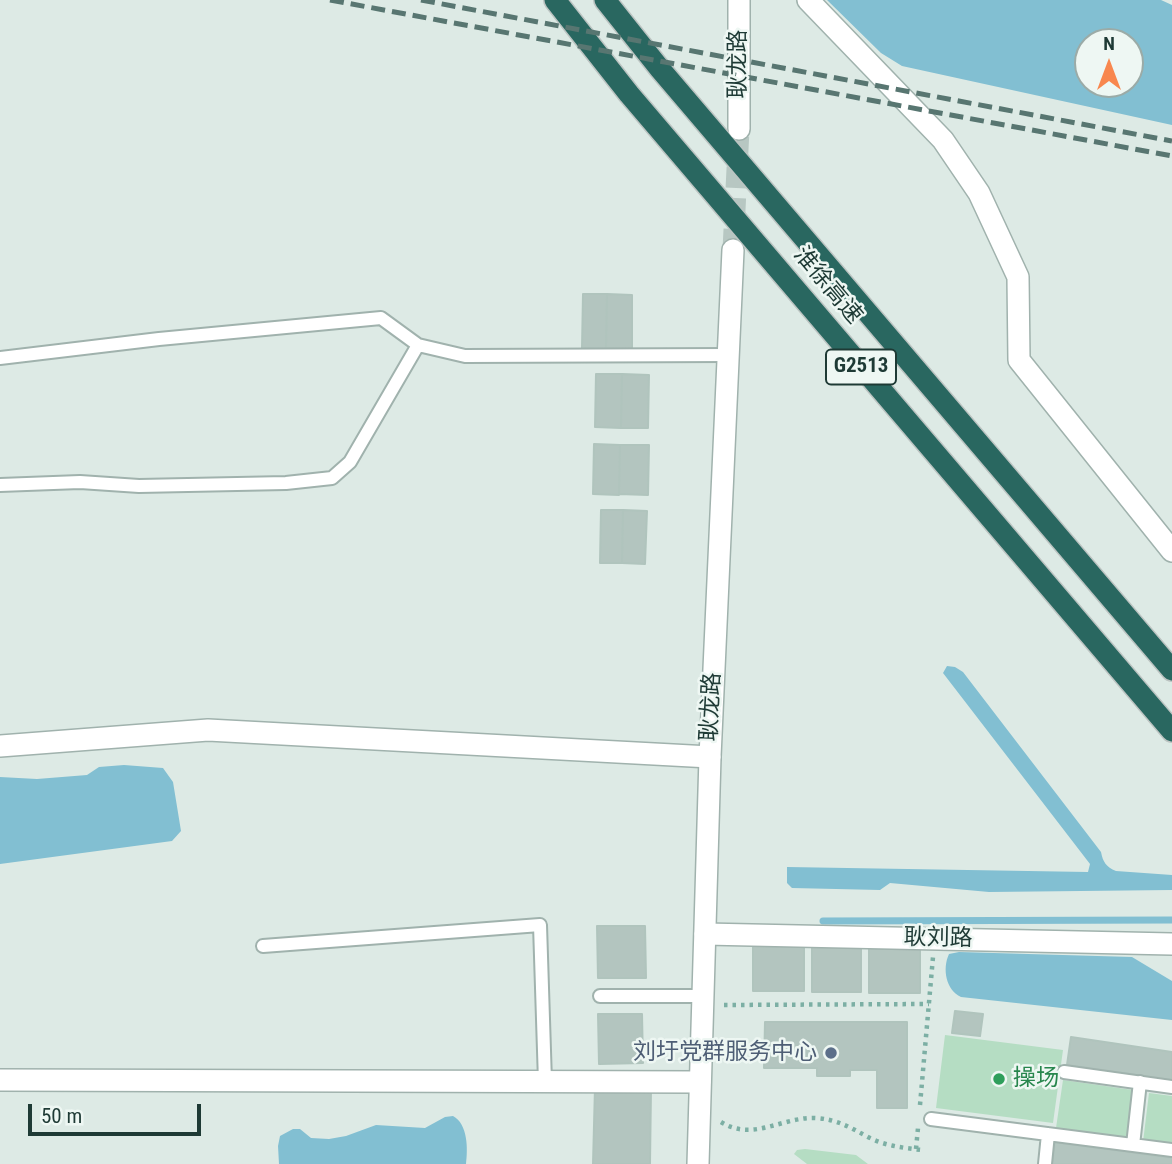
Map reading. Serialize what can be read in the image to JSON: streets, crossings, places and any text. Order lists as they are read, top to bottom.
{
  "streets": {
    "highway": ["淮徐高速", "G2513"],
    "street": ["耿龙路", "耿刘路"]
  },
  "crossings": [
    ["耿龙路", "耿刘路"]
  ],
  "places": ["刘圩党群服务中心", "操场"],
  "scale_bar": "50 m",
  "north": "top"
}
